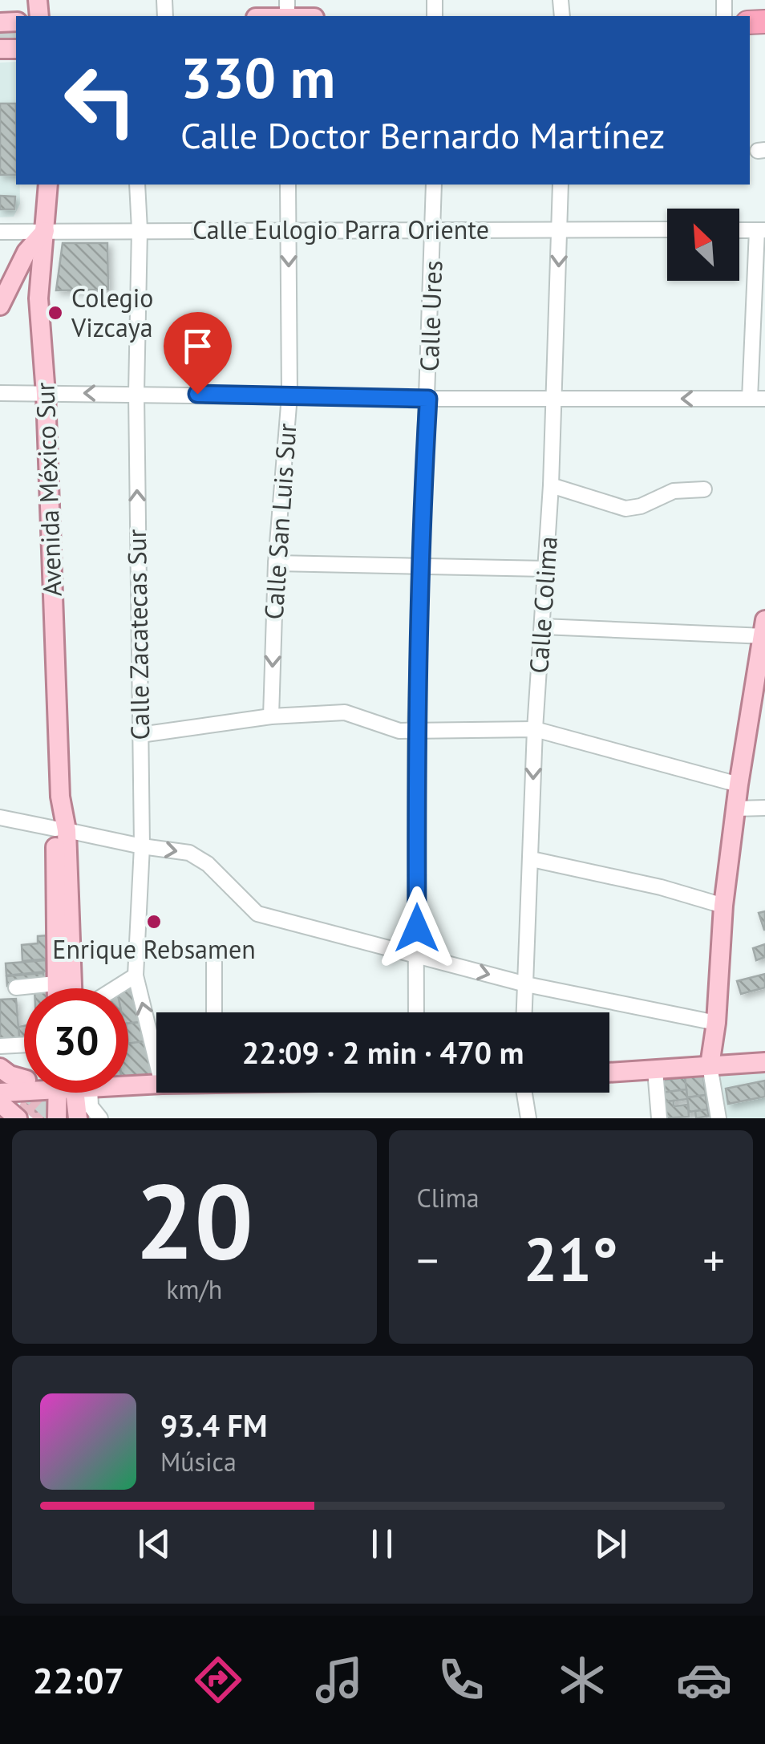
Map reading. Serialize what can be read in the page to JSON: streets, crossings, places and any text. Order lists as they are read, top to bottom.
{
  "streets": {
    "main road": ["Avenida México Sur"],
    "street": [
      "Calle Eulogio Parra Oriente",
      "Calle Ures",
      "Calle San Luis Sur",
      "Calle Colima",
      "Calle Zacatecas Sur"
    ]
  },
  "crossings": [
    ["Calle Eulogio Parra Oriente", "Calle Ures"],
    ["Calle Eulogio Parra Oriente", "Avenida México Sur"],
    ["Calle Eulogio Parra Oriente", "Calle San Luis Sur"],
    ["Calle Eulogio Parra Oriente", "Calle Colima"],
    ["Calle Eulogio Parra Oriente", "Calle Zacatecas Sur"]
  ],
  "one_way": ["Calle San Luis Sur", "Calle Colima", "Calle Zacatecas Sur"],
  "places": ["Colegio Vizcaya", "Enrique Rebsamen"],
  "north": "top left",
  "page": {
    "turn": ["330 m", "Calle Doctor Bernardo Martínez"],
    "limit": "30",
    "trip": "22:09 · 2 min · 470 m",
    "tile": [
      ["20", "km/h"],
      "Clima"
    ],
    "heat": ["−", "21°", "+"],
    "song": ["93.4 FM", "Música"],
    "tabs": "22:07"
  }
}
